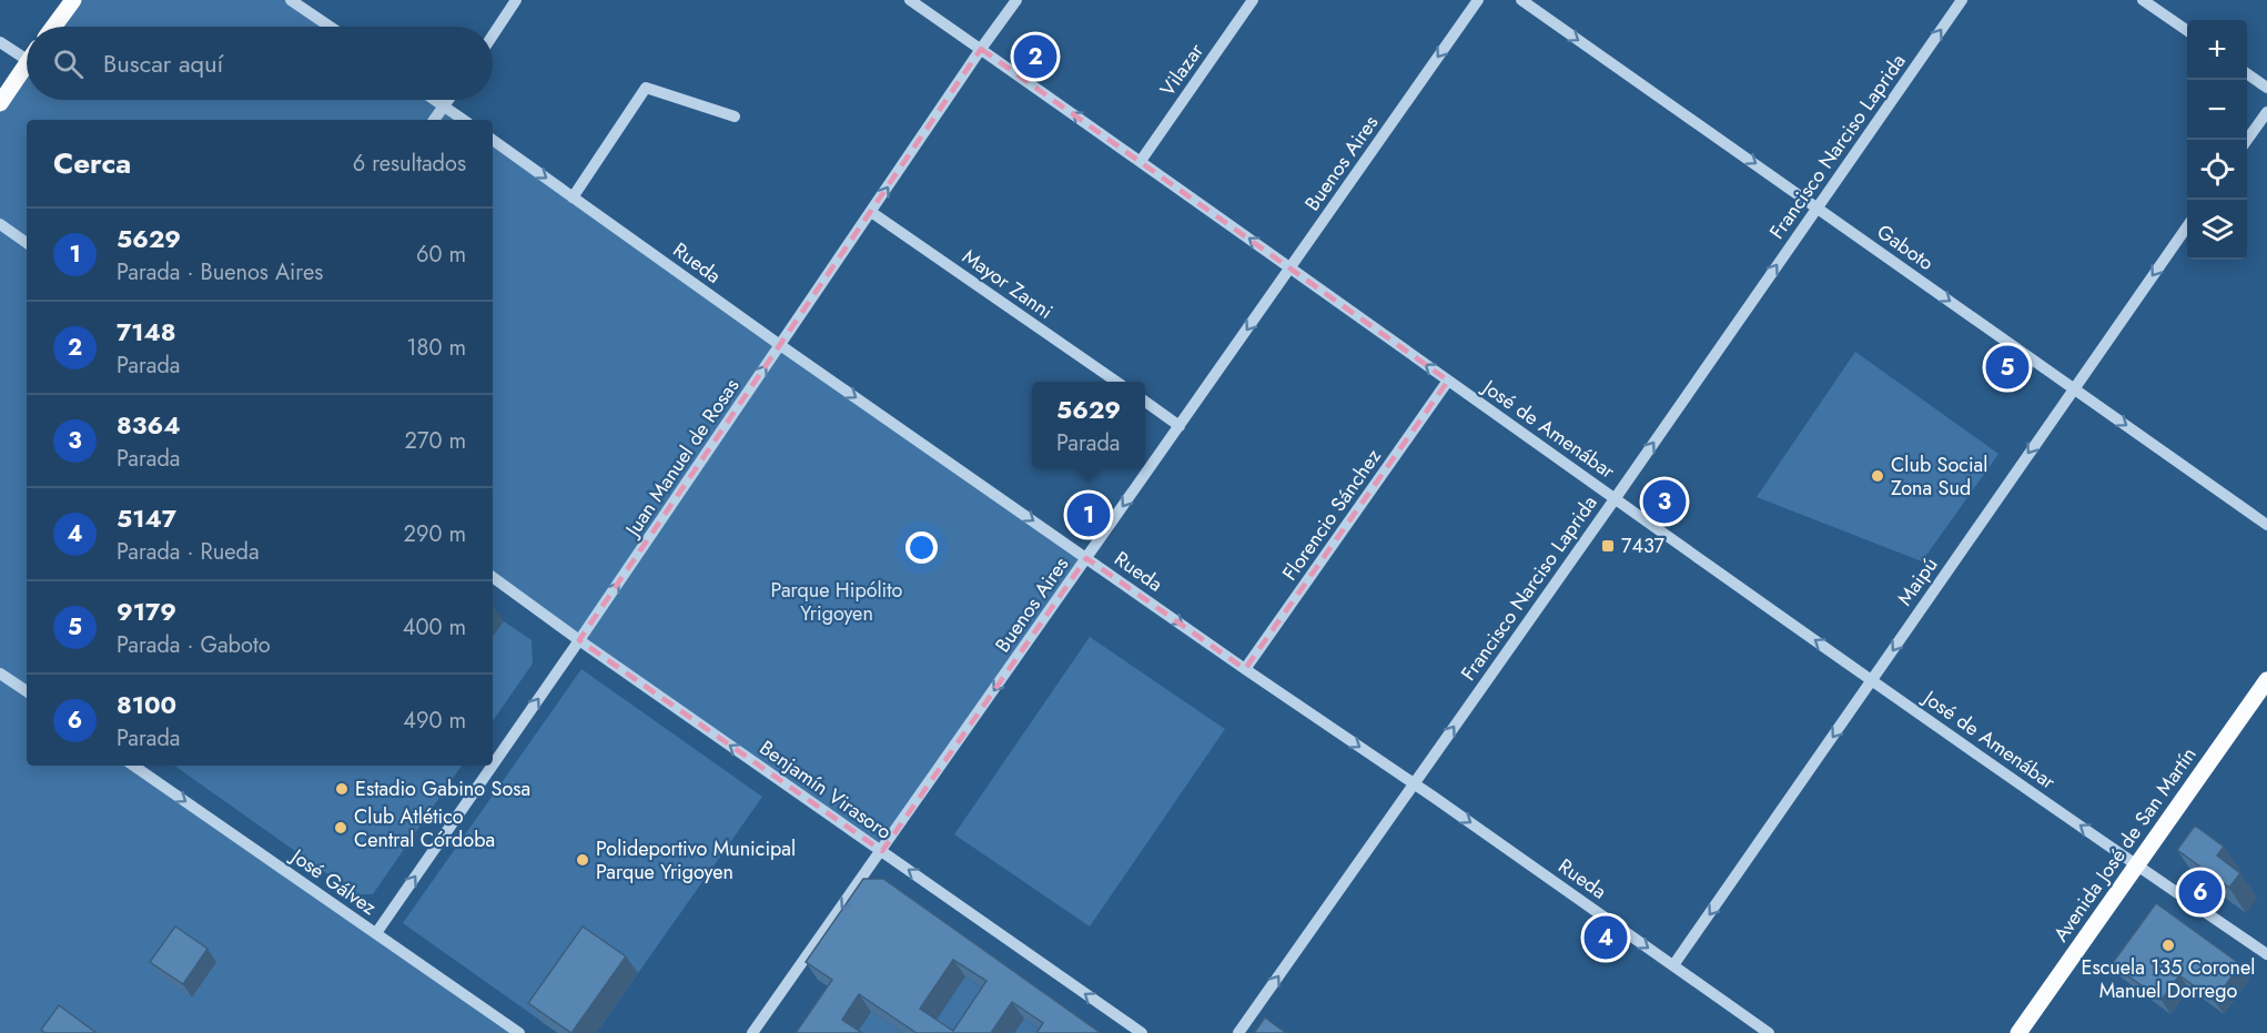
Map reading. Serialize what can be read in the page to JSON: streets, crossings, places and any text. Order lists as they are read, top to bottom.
{
  "streets": {
    "main road": ["Avenida José de San Martín"],
    "street": [
      "Vilazar",
      "Francisco Narciso Laprida",
      "Buenos Aires",
      "Gaboto",
      "Rueda",
      "Mayor Zanni",
      "José de Amenábar",
      "Juan Manuel de Rosas",
      "Florencio Sánchez",
      "Maipú",
      "Benjamín Virasoro",
      "José Gálvez"
    ]
  },
  "crossings": [
    ["Vilazar", "José de Amenábar"],
    ["Francisco Narciso Laprida", "Gaboto"],
    ["Francisco Narciso Laprida", "Rueda"],
    ["Francisco Narciso Laprida", "José de Amenábar"],
    ["Buenos Aires", "Rueda"],
    ["Buenos Aires", "José de Amenábar"],
    ["Buenos Aires", "Benjamín Virasoro"],
    ["Gaboto", "Maipú"],
    ["Rueda", "Juan Manuel de Rosas"],
    ["Rueda", "Florencio Sánchez"],
    ["Rueda", "Maipú"],
    ["Mayor Zanni", "Juan Manuel de Rosas"],
    ["José de Amenábar", "Juan Manuel de Rosas"],
    ["José de Amenábar", "Florencio Sánchez"],
    ["José de Amenábar", "Maipú"],
    ["José de Amenábar", "Avenida José de San Martín"],
    ["Juan Manuel de Rosas", "Benjamín Virasoro"],
    ["Juan Manuel de Rosas", "José Gálvez"]
  ],
  "one_way": [
    "Francisco Narciso Laprida",
    "Buenos Aires",
    "Gaboto",
    "Rueda",
    "José de Amenábar",
    "Juan Manuel de Rosas",
    "Maipú",
    "Benjamín Virasoro",
    "José Gálvez"
  ],
  "parks": ["Parque Hipólito Yrigoyen"],
  "places": {
    "other": [
      "Club Social Zona Sud",
      "Estadio Gabino Sosa",
      "Club Atlético Central Córdoba",
      "Polideportivo Municipal Parque Yrigoyen",
      "Escuela 135 Coronel Manuel Dorrego"
    ],
    "transit": ["7437"]
  },
  "page": {
    "map_buttons": ["+", "−"],
    "search": "Buscar aquí",
    "pins": [
      "2",
      "5",
      "3",
      "1",
      "6",
      "4"
    ],
    "heading": ["Cerca", "6 resultados"],
    "list": [
      {
        "mark": "1",
        "name": "5629",
        "note": "Parada · Buenos Aires",
        "value": "60 m"
      },
      {
        "mark": "2",
        "name": "7148",
        "note": "Parada",
        "value": "180 m"
      },
      {
        "mark": "3",
        "name": "8364",
        "note": "Parada",
        "value": "270 m"
      },
      {
        "mark": "4",
        "name": "5147",
        "note": "Parada · Rueda",
        "value": "290 m"
      },
      {
        "mark": "5",
        "name": "9179",
        "note": "Parada · Gaboto",
        "value": "400 m"
      },
      {
        "mark": "6",
        "name": "8100",
        "note": "Parada",
        "value": "490 m"
      }
    ],
    "popup": ["5629", "Parada"]
  }
}
